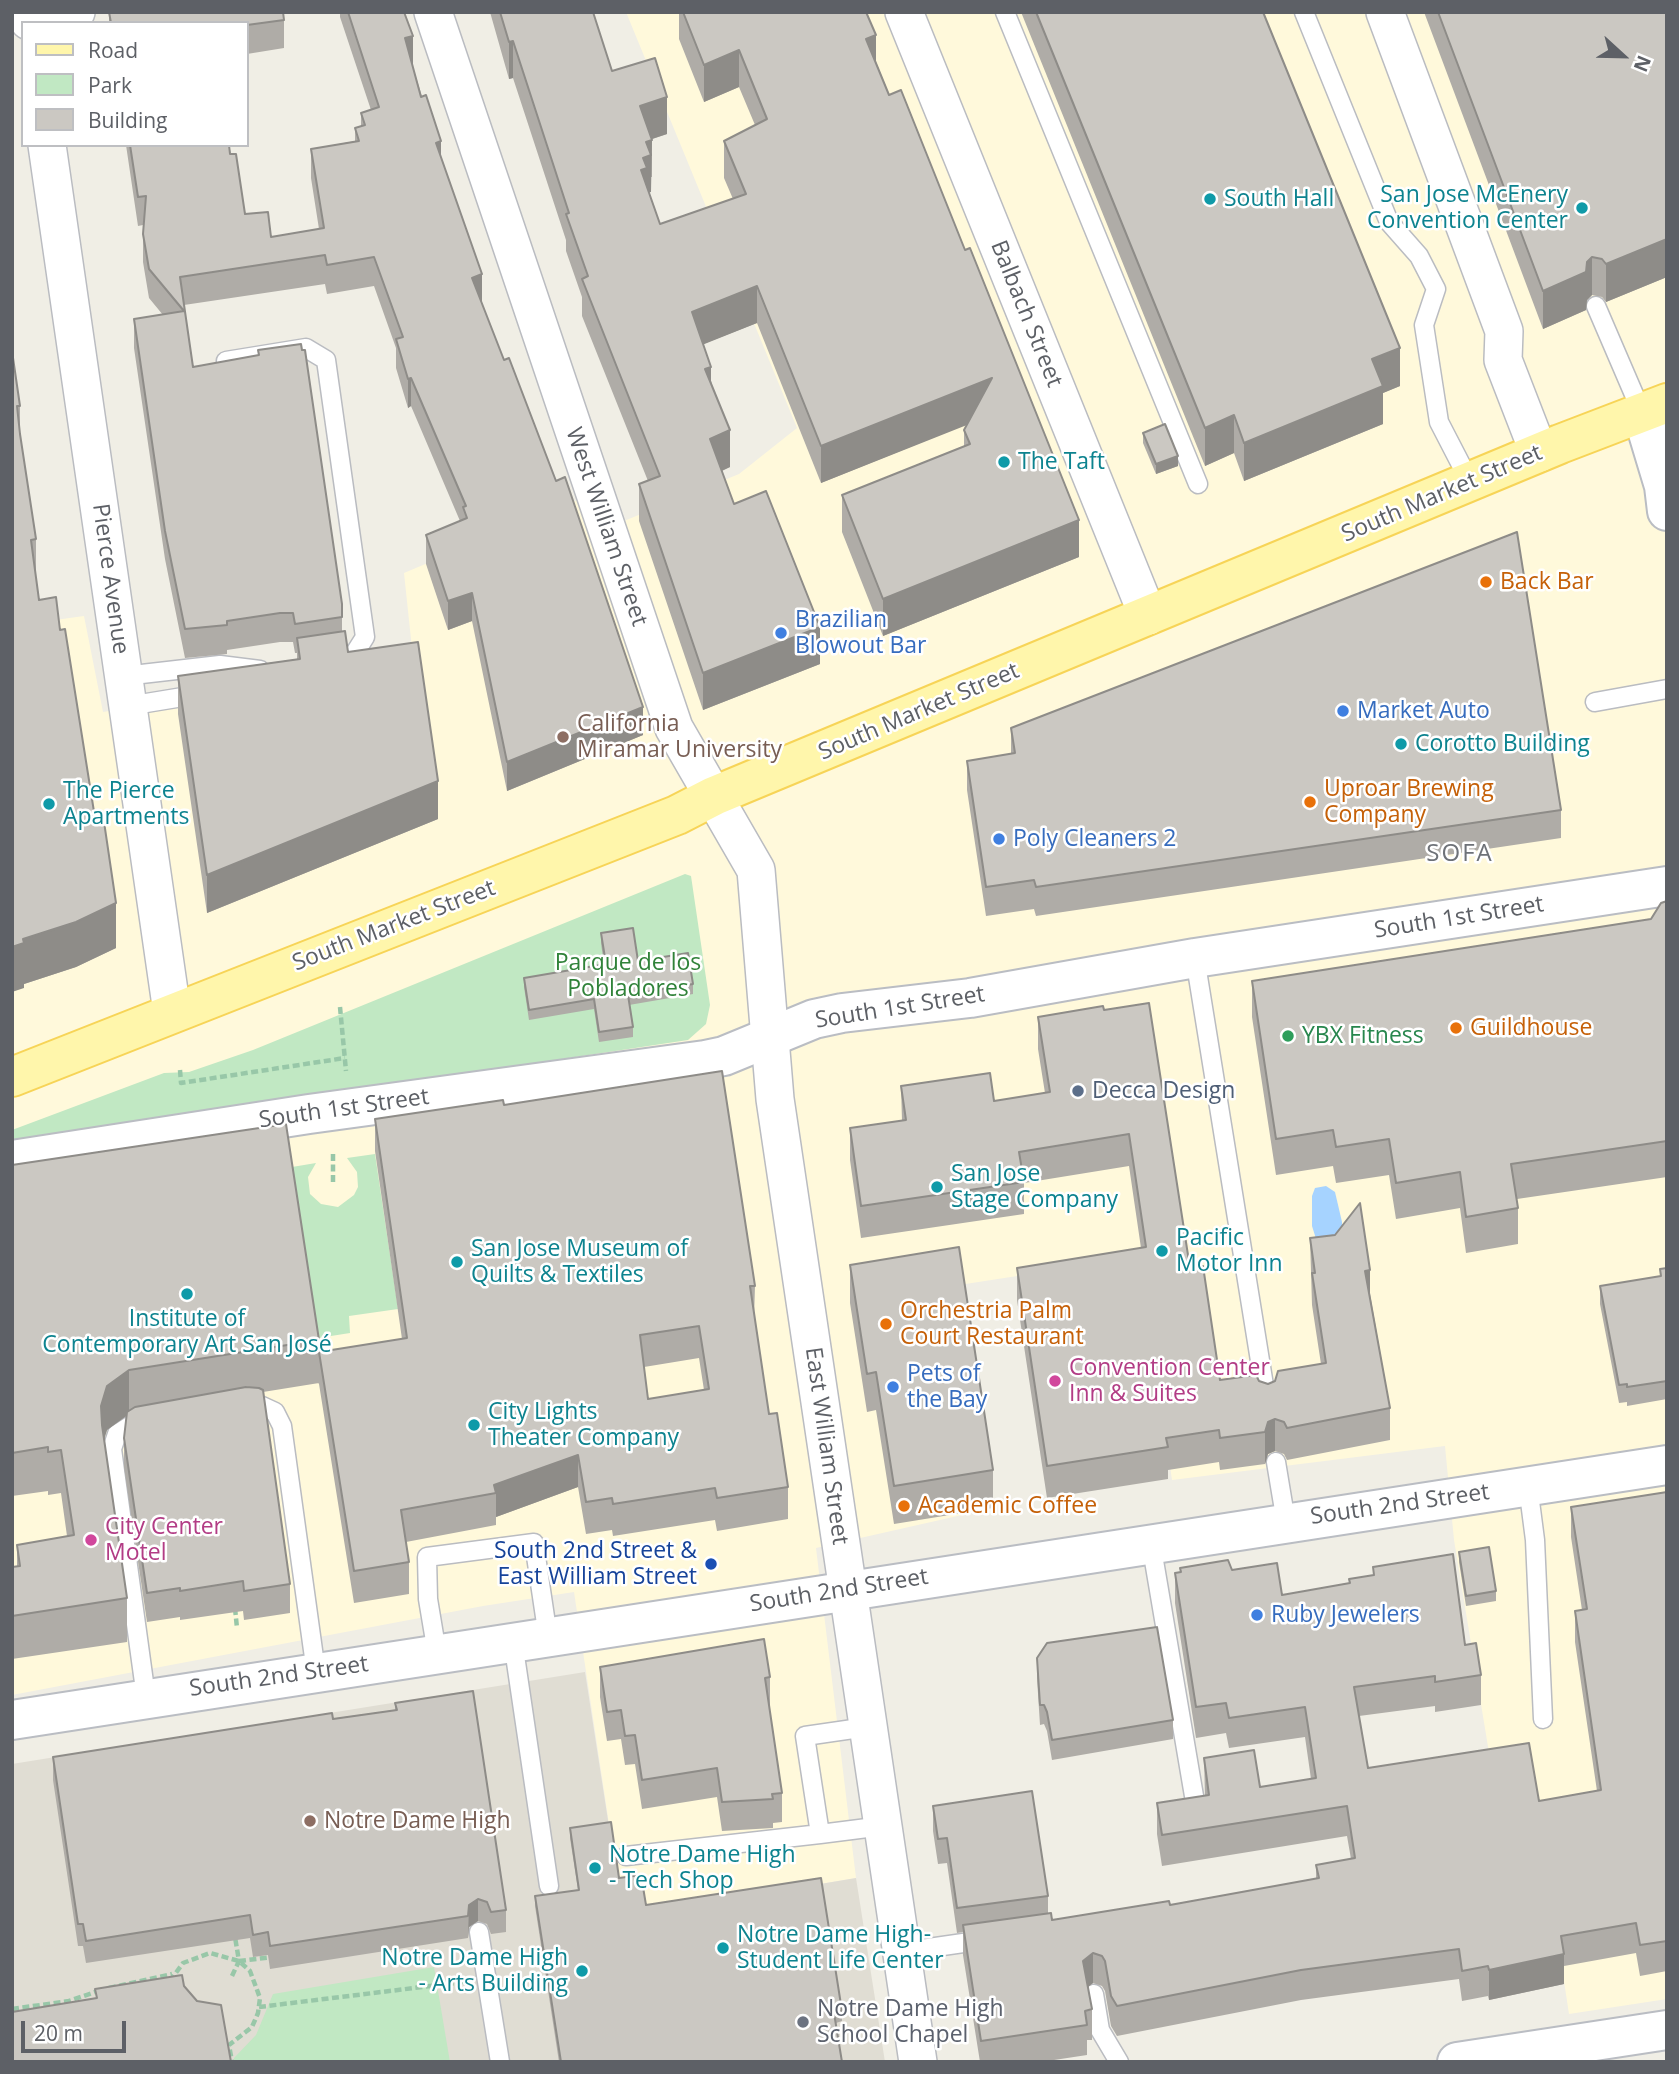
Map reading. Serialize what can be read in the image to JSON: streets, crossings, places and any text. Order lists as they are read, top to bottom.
{
  "streets": {
    "main road": ["South Market Street"],
    "street": [
      "Balbach Street",
      "West William Street",
      "Pierce Avenue",
      "South 1st Street",
      "East William Street",
      "South 2nd Street"
    ]
  },
  "crossings": [
    ["Balbach Street", "South Market Street"],
    ["South Market Street", "West William Street"],
    ["South Market Street", "Pierce Avenue"],
    ["West William Street", "South 1st Street"],
    ["West William Street", "East William Street"],
    ["South 1st Street", "East William Street"],
    ["East William Street", "South 2nd Street"]
  ],
  "districts": ["SOFA"],
  "parks": ["Parque de los Pobladores"],
  "places": [
    "South Hall",
    "San Jose McEnery Convention Center",
    "The Taft",
    "Back Bar",
    "Brazilian Blowout Bar",
    "Market Auto",
    "California Miramar University",
    "Corotto Building",
    "Uproar Brewing Company",
    "The Pierce Apartments",
    "Poly Cleaners 2",
    "Guildhouse",
    "YBX Fitness",
    "Decca Design",
    "San Jose Stage Company",
    "Pacific Motor Inn",
    "San Jose Museum of Quilts & Textiles",
    "Institute of Contemporary Art San José",
    "Orchestria Palm Court Restaurant",
    "Convention Center Inn & Suites",
    "Pets of the Bay",
    "City Lights Theater Company",
    "Academic Coffee",
    "City Center Motel",
    "South 2nd Street & East William Street",
    "Ruby Jewelers",
    "Notre Dame High",
    "Notre Dame High - Tech Shop",
    "Notre Dame High- Student Life Center",
    "Notre Dame High - Arts Building",
    "Notre Dame High School Chapel"
  ],
  "legend": ["Road", "Park", "Building"],
  "scale_bar": "20 m",
  "north": "right"
}
